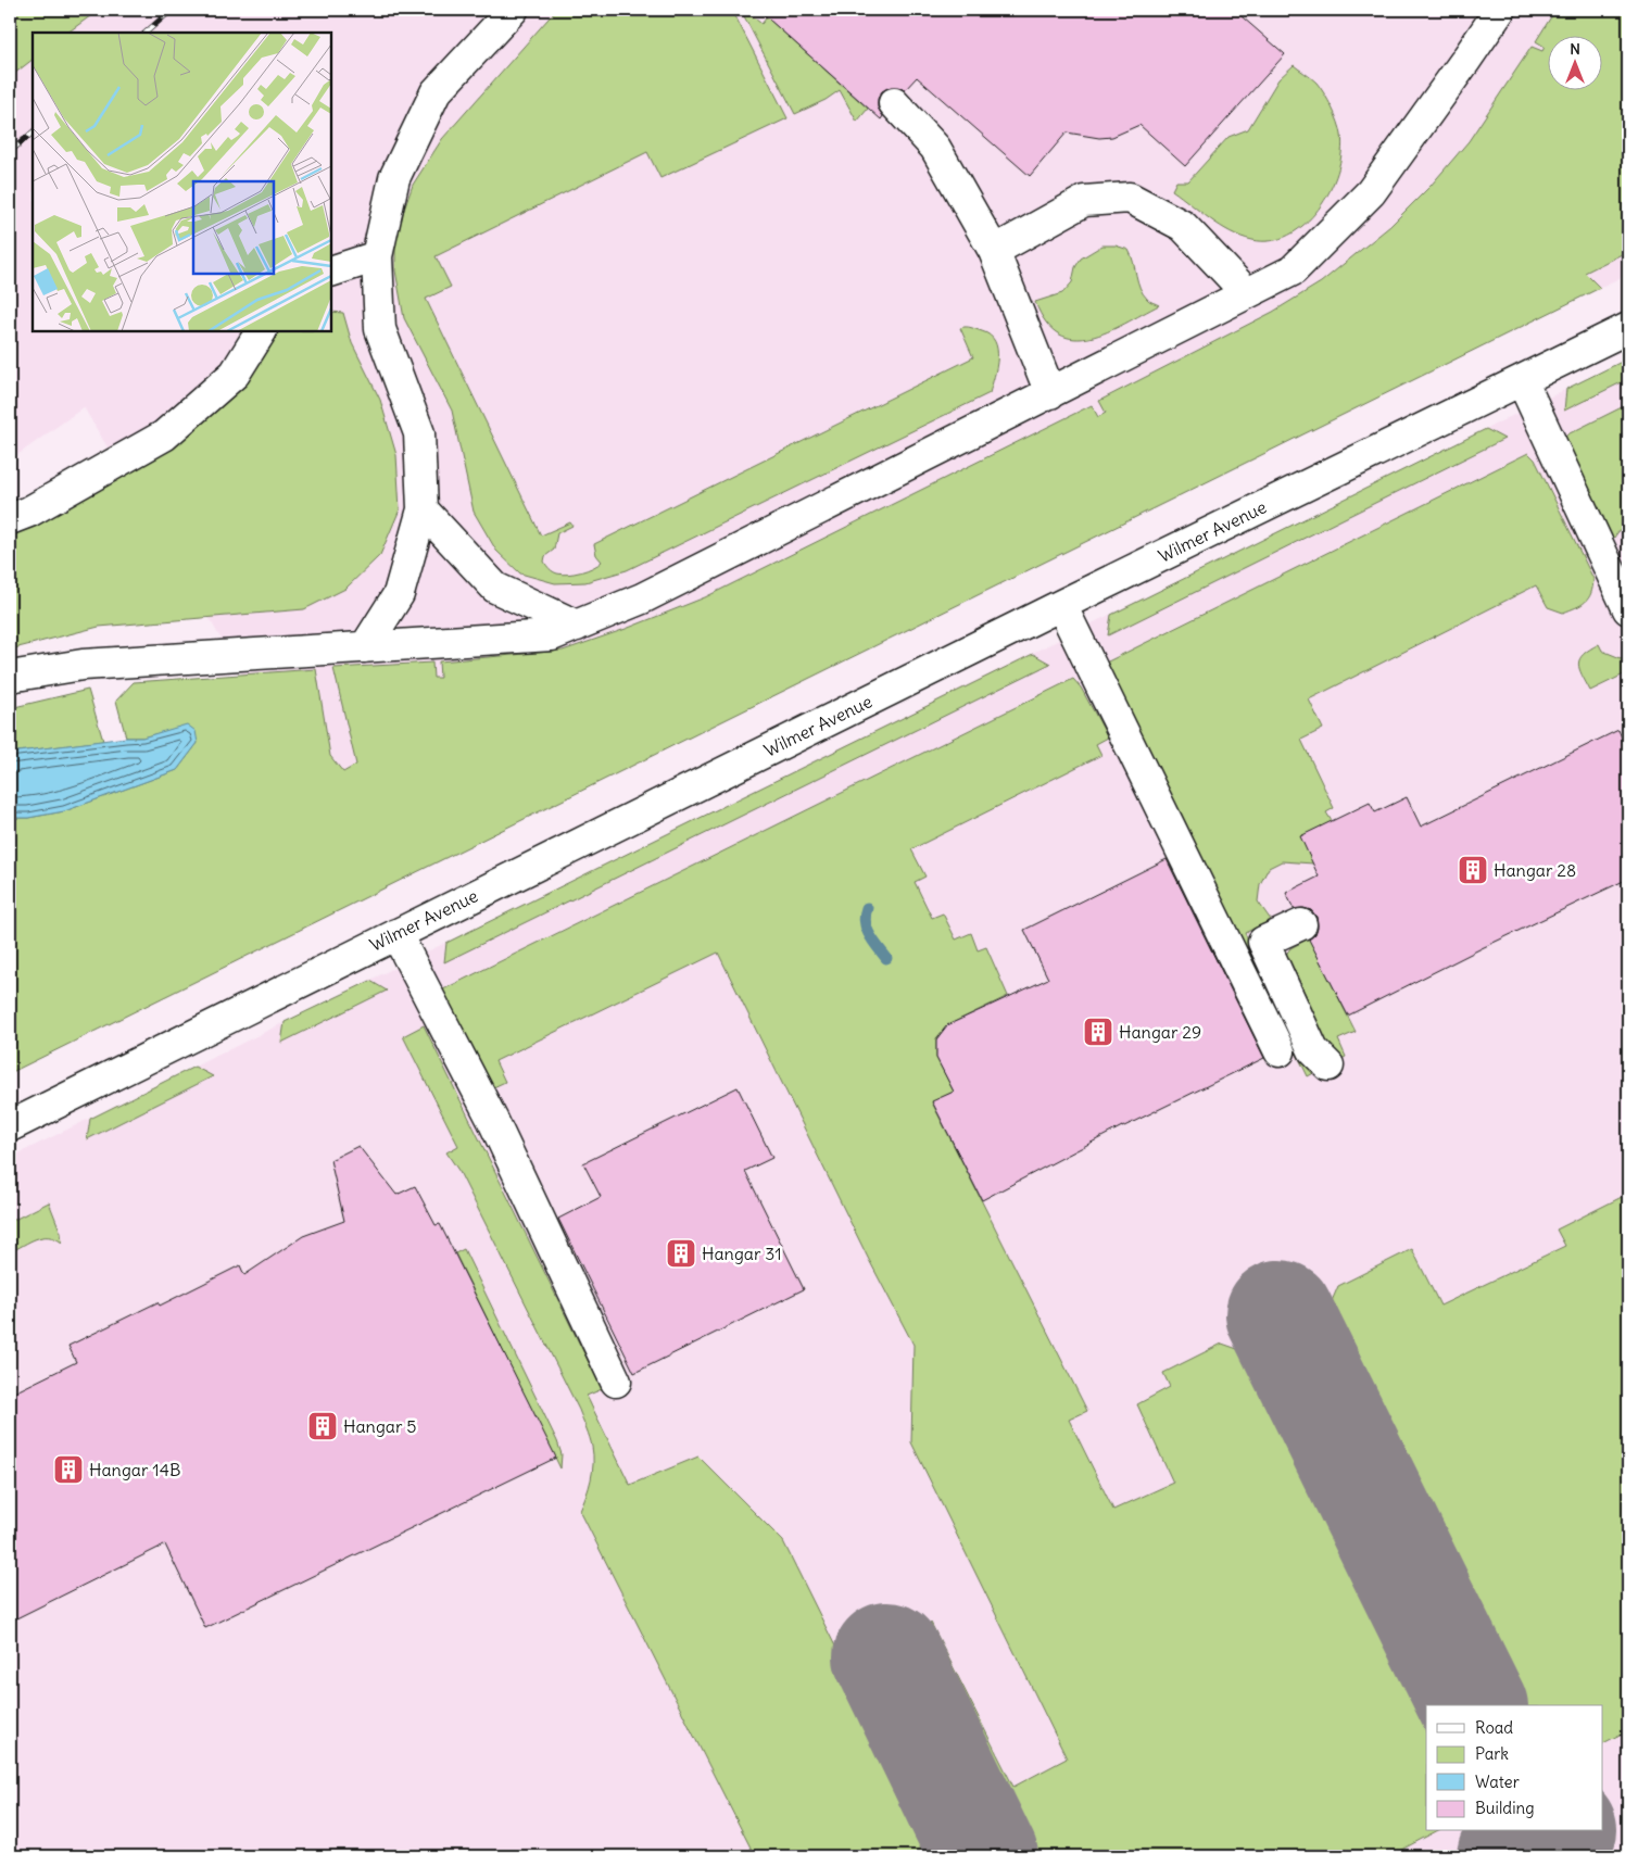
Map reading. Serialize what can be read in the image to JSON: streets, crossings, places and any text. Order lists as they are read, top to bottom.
{
  "streets": {
    "street": ["Wilmer Avenue"]
  },
  "places": {
    "building": [
      "Hangar 28",
      "Hangar 29",
      "Hangar 31",
      "Hangar 5",
      "Hangar 14B"
    ]
  },
  "legend": [
    "Road",
    "Park",
    "Water",
    "Building"
  ],
  "north": "top"
}
